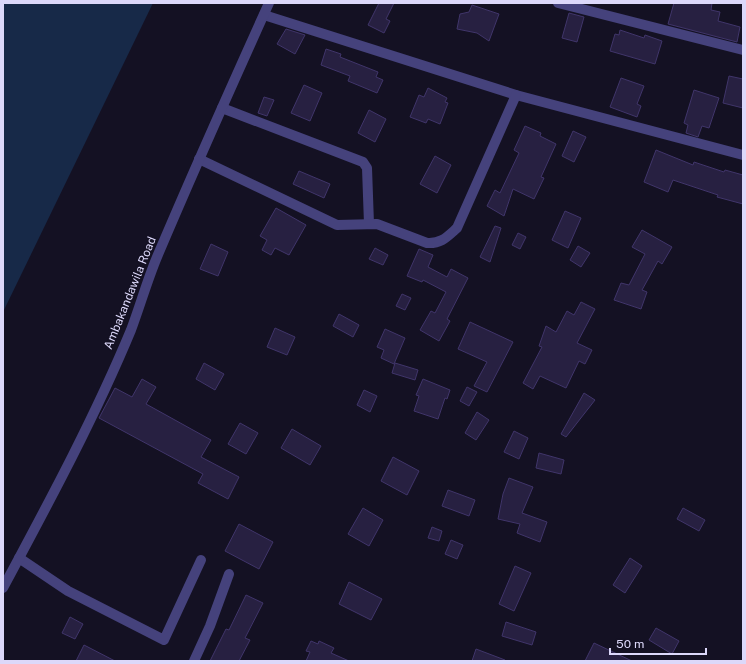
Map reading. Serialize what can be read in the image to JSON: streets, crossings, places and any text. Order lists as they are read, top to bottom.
{
  "streets": {
    "street": ["Ambakandawila Road"]
  },
  "scale_bar": "50 m"
}
